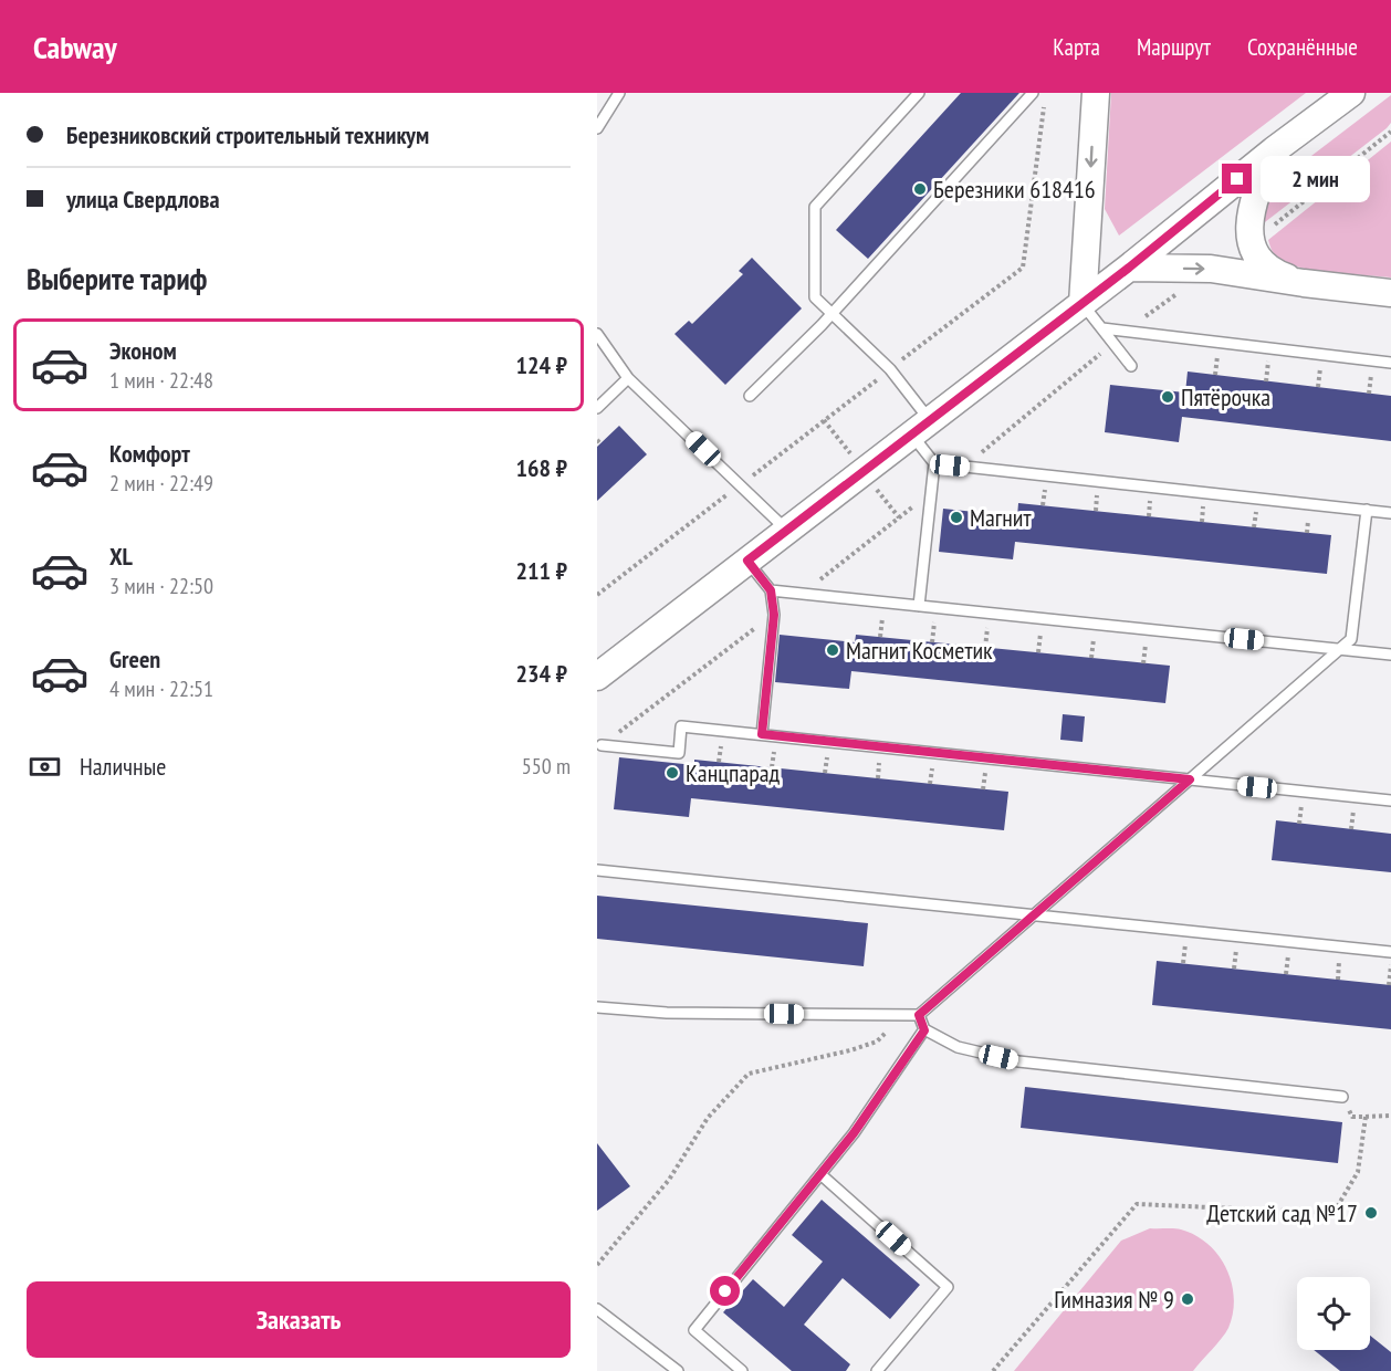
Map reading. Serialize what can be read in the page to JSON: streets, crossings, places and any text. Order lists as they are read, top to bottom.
{
  "places": [
    "Березники 618416",
    "Пятёрочка",
    "Магнит",
    "Магнит Косметик",
    "Канцпарад",
    "Детский сад №17",
    "Гимназия № 9"
  ],
  "page": {
    "header": "Cabway",
    "nav": ["Карта", "Маршрут", "Сохранённые"],
    "banner": ["Березниковский строительный техникум", "улица Свердлова"],
    "bubble": "2 мин",
    "heading": "Выберите тариф",
    "list": [
      {
        "name": "Эконом",
        "note": "1 мин · 22:48",
        "value": "124 ₽"
      },
      {
        "name": "Комфорт",
        "note": "2 мин · 22:49",
        "value": "168 ₽"
      },
      {
        "name": "XL",
        "note": "3 мин · 22:50",
        "value": "211 ₽"
      },
      {
        "name": "Green",
        "note": "4 мин · 22:51",
        "value": "234 ₽"
      }
    ],
    "pay": ["Наличные", "550 m"],
    "buttons": "Заказать"
  }
}
